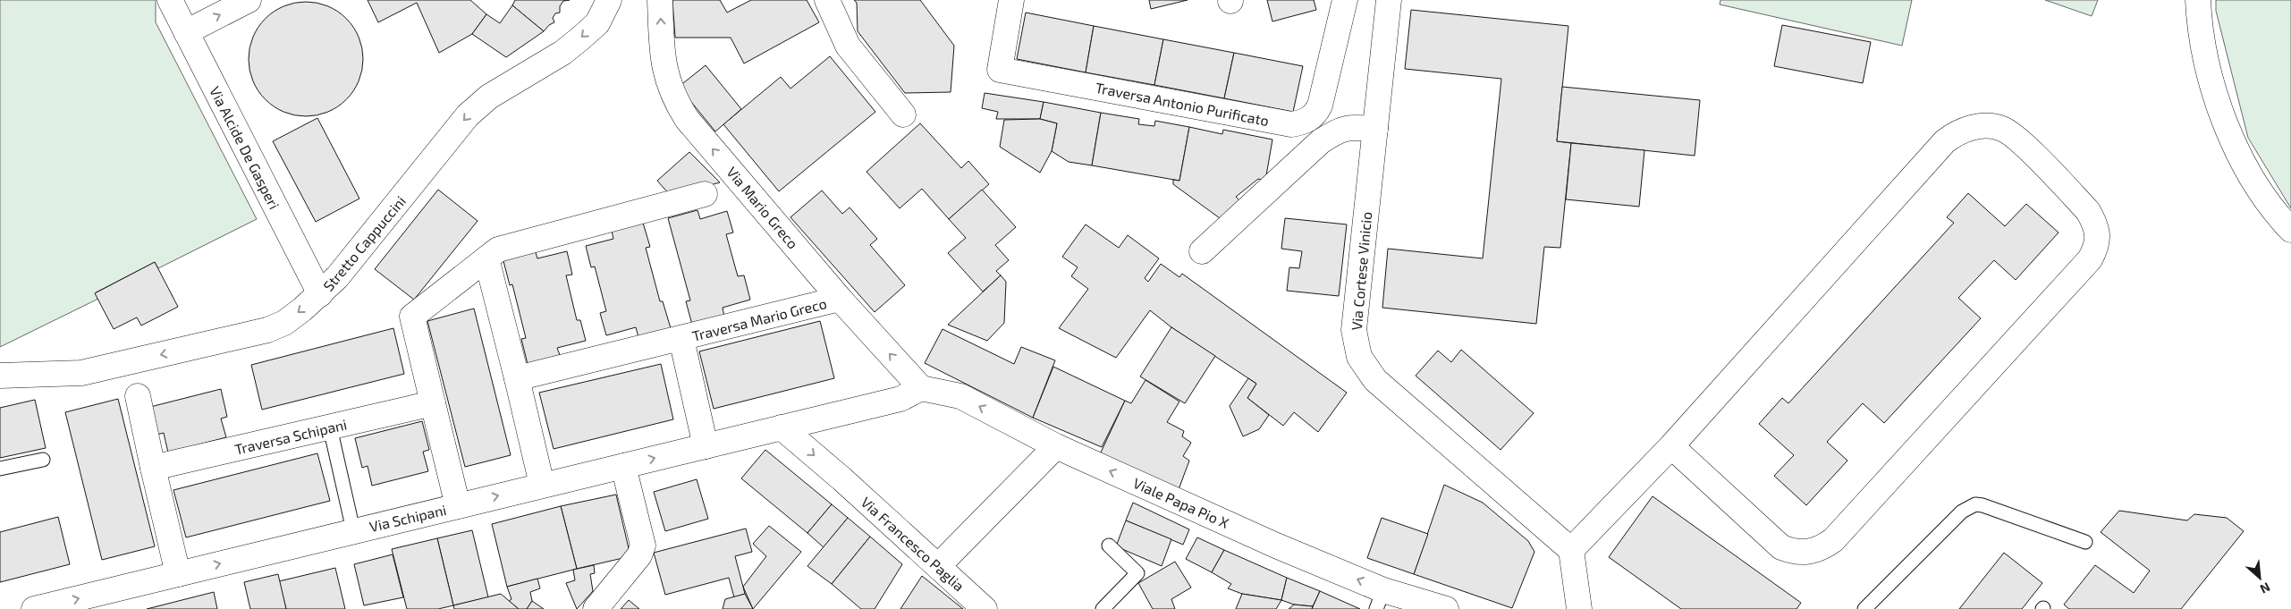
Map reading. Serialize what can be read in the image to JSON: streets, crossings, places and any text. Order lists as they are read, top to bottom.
{
  "streets": {
    "street": [
      "Traversa Antonio Purificato",
      "Via Alcide De Gasperi",
      "Via Mario Greco",
      "Stretto Cappuccini",
      "Via Cortese Vinicio",
      "Traversa Mario Greco",
      "Traversa Schipani",
      "Viale Papa Pio X",
      "Via Schipani",
      "Via Francesco Paglia"
    ]
  },
  "crossings": [
    ["Via Alcide De Gasperi", "Stretto Cappuccini"],
    ["Via Mario Greco", "Traversa Mario Greco"],
    ["Via Mario Greco", "Viale Papa Pio X"],
    ["Via Mario Greco", "Via Schipani"],
    ["Traversa Mario Greco", "Via Schipani"],
    ["Viale Papa Pio X", "Via Schipani"],
    ["Via Schipani", "Via Francesco Paglia"]
  ],
  "one_way": [
    "Via Mario Greco",
    "Viale Papa Pio X",
    "Via Schipani",
    "Via Francesco Paglia"
  ],
  "north": "bottom right"
}
